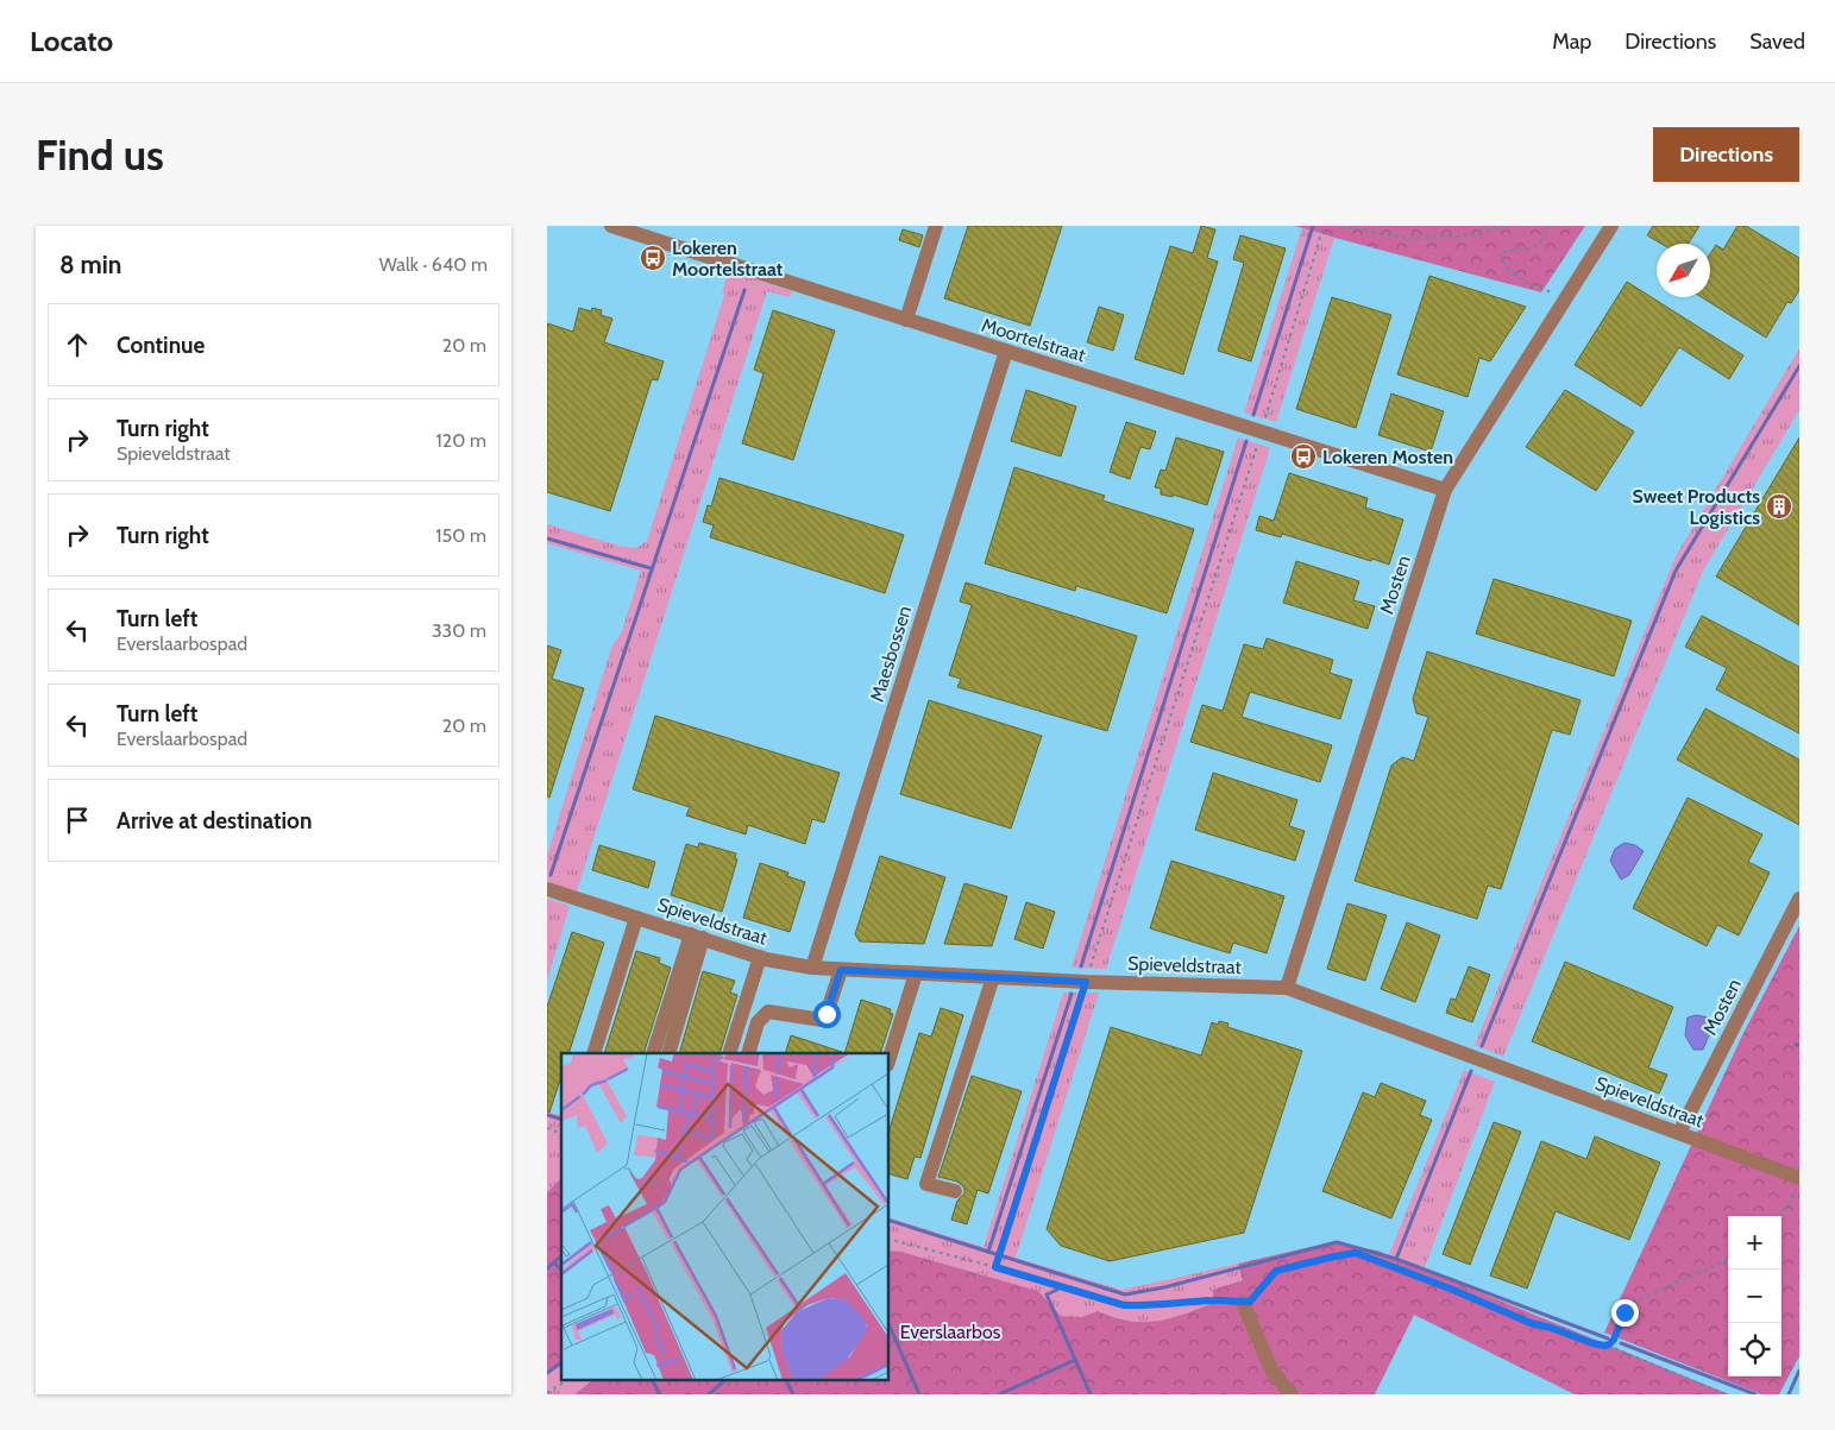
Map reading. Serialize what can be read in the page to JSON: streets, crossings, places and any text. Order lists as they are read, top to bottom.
{
  "streets": {
    "street": [
      "Moortelstraat",
      "Mosten",
      "Maesbossen",
      "Spieveldstraat"
    ]
  },
  "crossings": [
    ["Moortelstraat", "Mosten"],
    ["Moortelstraat", "Maesbossen"],
    ["Mosten", "Spieveldstraat"],
    ["Maesbossen", "Spieveldstraat"]
  ],
  "parks": ["Everslaarbos"],
  "places": {
    "bus stop": ["Lokeren Moortelstraat", "Lokeren Mosten"],
    "building": ["Sweet Products Logistics"]
  },
  "north": "bottom left",
  "page": {
    "header": "Locato",
    "nav": ["Map", "Directions", "Saved"],
    "buttons": "Directions",
    "title": "Find us",
    "heading": ["8 min", "Walk · 640 m"],
    "list": [
      ["Continue", "20 m"],
      ["Turn right", "Spieveldstraat", "120 m"],
      ["Turn right", "150 m"],
      ["Turn left", "Everslaarbospad", "330 m"],
      ["Turn left", "Everslaarbospad", "20 m"],
      "Arrive at destination"
    ],
    "map_buttons": ["+", "−"]
  }
}
